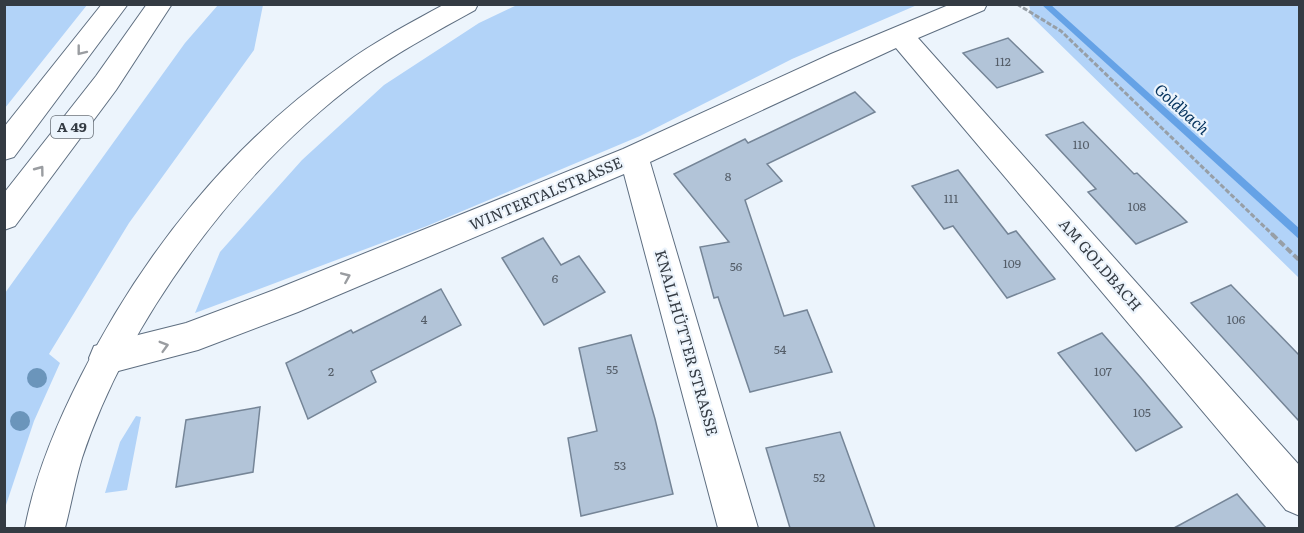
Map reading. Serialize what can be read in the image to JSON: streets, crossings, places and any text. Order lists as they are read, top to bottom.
{
  "streets": {
    "main road": [
      "A 49",
      "WINTERTALSTRASSE",
      "AM GOLDBACH",
      "KNALLHÜTTER STRASSE"
    ]
  },
  "crossings": [
    ["WINTERTALSTRASSE", "AM GOLDBACH"],
    ["WINTERTALSTRASSE", "KNALLHÜTTER STRASSE"]
  ],
  "water": ["Goldbach"],
  "house_numbers": [
    "112",
    "110",
    "8",
    "111",
    "108",
    "109",
    "56",
    "6",
    "4",
    "106",
    "54",
    "55",
    "2",
    "107",
    "105",
    "53",
    "52"
  ]
}
